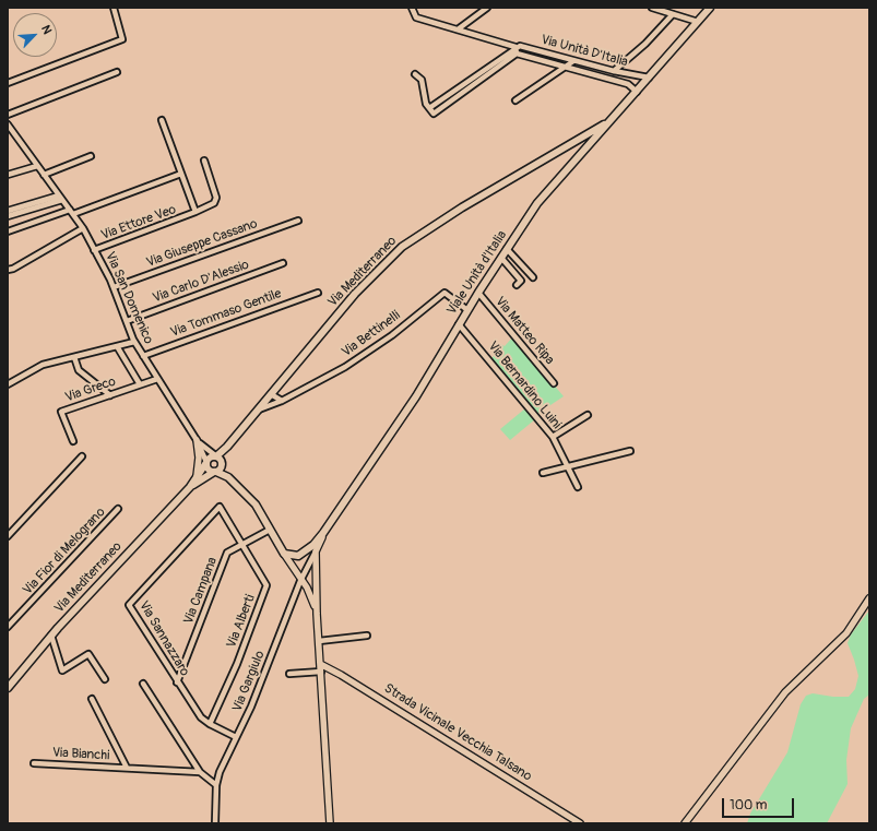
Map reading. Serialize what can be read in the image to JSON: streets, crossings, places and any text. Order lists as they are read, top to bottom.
{
  "streets": {
    "main road": ["Via Mediterraneo", "Viale Unità d'Italia"],
    "street": [
      "Via Unità D'Italia",
      "Via Ettore Veo",
      "Via Giuseppe Cassano",
      "Via Carlo D'Alessio",
      "Via San Domenico",
      "Via Tommaso Gentile",
      "Via Matteo Ripa",
      "Via Bettinelli",
      "Via Bernardino Luini",
      "Via Greco",
      "Via Fior di Melograno",
      "Via Campana",
      "Via Alberti",
      "Via Sannazzaro",
      "Via Gargiulo",
      "Strada Vicinale Vecchia Talsano",
      "Via Bianchi"
    ]
  },
  "crossings": [
    ["Via Unità D'Italia", "Viale Unità d'Italia"],
    ["Via Ettore Veo", "Via San Domenico"],
    ["Via Giuseppe Cassano", "Via San Domenico"],
    ["Via Mediterraneo", "Viale Unità d'Italia"],
    ["Via Mediterraneo", "Via San Domenico"],
    ["Via Mediterraneo", "Via Bettinelli"],
    ["Viale Unità d'Italia", "Via Matteo Ripa"],
    ["Viale Unità d'Italia", "Via Bettinelli"],
    ["Viale Unità d'Italia", "Via Bernardino Luini"],
    ["Via Carlo D'Alessio", "Via San Domenico"],
    ["Via San Domenico", "Via Tommaso Gentile"],
    ["Via San Domenico", "Via Greco"],
    ["Via Campana", "Via Alberti"],
    ["Via Campana", "Via Sannazzaro"],
    ["Via Alberti", "Via Sannazzaro"],
    ["Via Sannazzaro", "Via Gargiulo"]
  ],
  "scale_bar": "100 m",
  "north": "top right"
}
